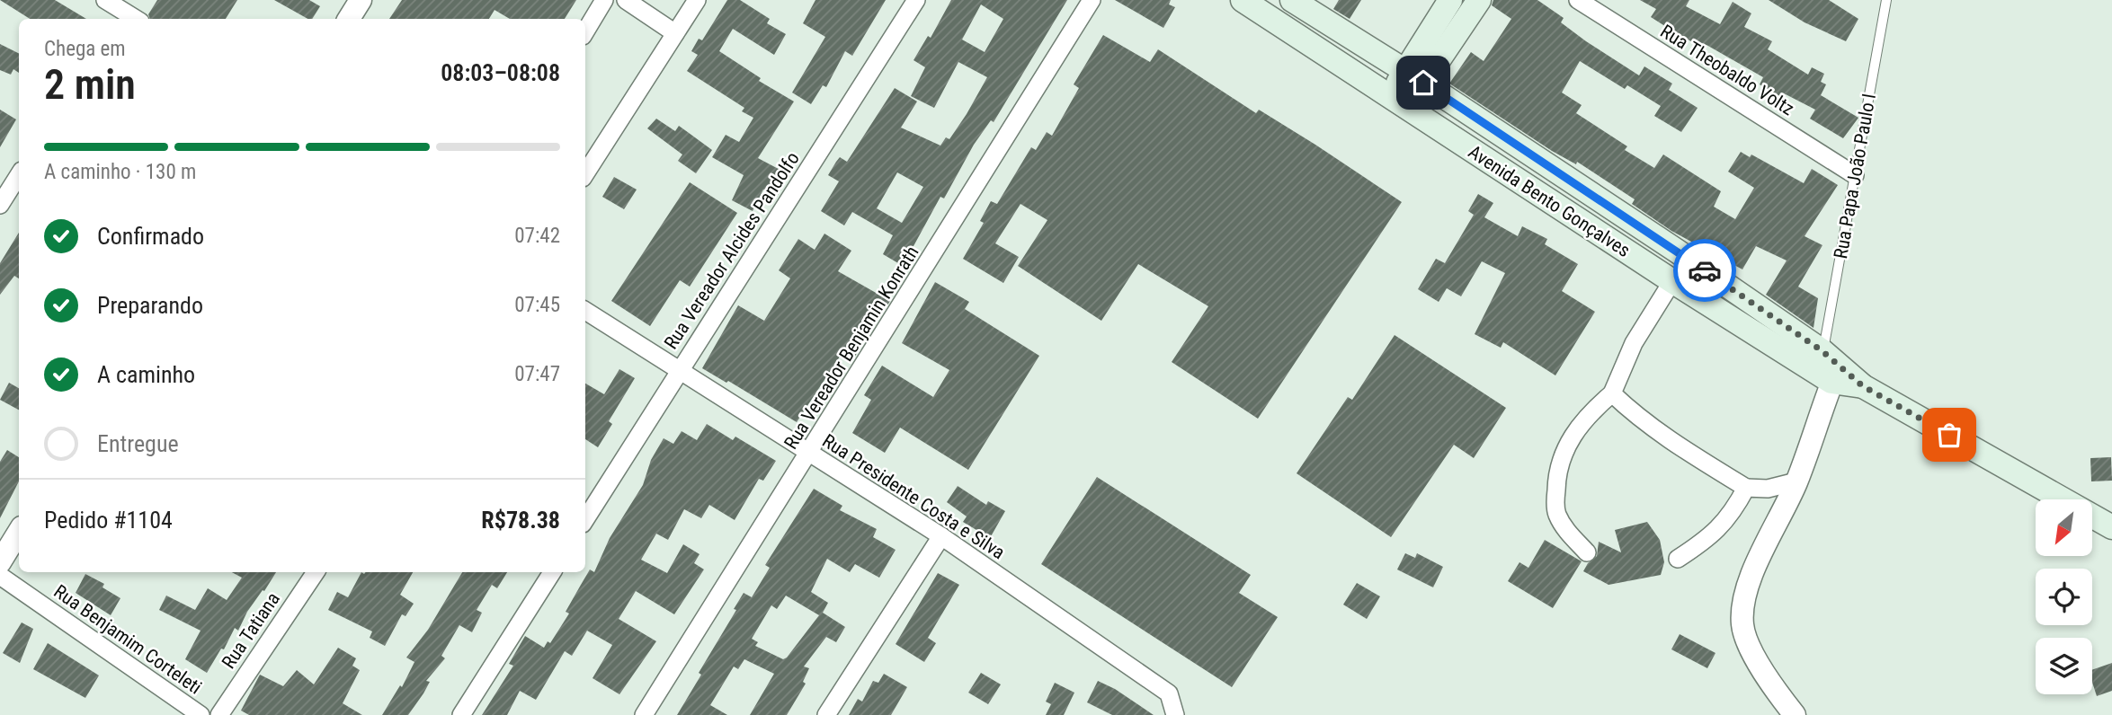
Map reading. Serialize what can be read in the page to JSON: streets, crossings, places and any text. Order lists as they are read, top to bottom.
{
  "streets": {
    "main road": ["Avenida Bento Gonçalves"],
    "street": [
      "Rua Theobaldo Voltz",
      "Rua Papa João Paulo I",
      "Rua Vereador Alcides Pandolfo",
      "Rua Vereador Benjamin Konrath",
      "Rua Presidente Costa e Silva",
      "Rua Tatiana",
      "Rua Benjamim Corteleti"
    ]
  },
  "crossings": [
    ["Rua Theobaldo Voltz", "Rua Papa João Paulo I"],
    ["Rua Papa João Paulo I", "Avenida Bento Gonçalves"],
    ["Rua Vereador Alcides Pandolfo", "Rua Presidente Costa e Silva"],
    ["Rua Vereador Benjamin Konrath", "Rua Presidente Costa e Silva"]
  ],
  "north": "bottom left",
  "page": {
    "heading": ["2 min", "Chega em", "08:03–08:08"],
    "panel": ["Pedido #1104", "R$78.38"],
    "bar": "A caminho · 130 m",
    "list": [
      ["Confirmado", "07:42"],
      ["Preparando", "07:45"],
      ["A caminho", "07:47"],
      "Entregue"
    ]
  }
}
